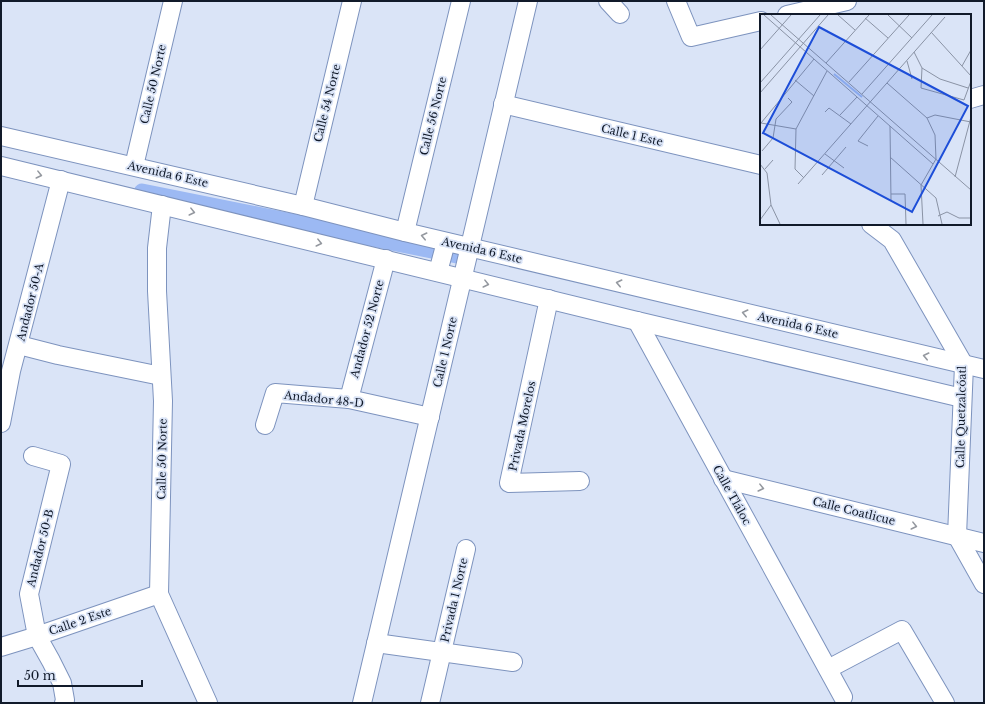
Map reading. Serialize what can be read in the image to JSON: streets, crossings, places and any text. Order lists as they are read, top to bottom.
{
  "streets": {
    "street": [
      "Calle 50 Norte",
      "Calle 54 Norte",
      "Calle 56 Norte",
      "Calle 1 Este",
      "Avenida 6 Este",
      "Andador 50-A",
      "Andador 52 Norte",
      "Calle 1 Norte",
      "Andador 48-D",
      "Calle Quetzalcóatl",
      "Privada Morelos",
      "Calle Tláloc",
      "Calle Coatlicue",
      "Andador 50-B",
      "Privada 1 Norte",
      "Calle 2 Este"
    ]
  },
  "crossings": [
    ["Calle 50 Norte", "Avenida 6 Este"],
    ["Calle 50 Norte", "Calle 2 Este"],
    ["Calle 54 Norte", "Avenida 6 Este"],
    ["Calle 56 Norte", "Avenida 6 Este"],
    ["Calle 1 Este", "Calle 1 Norte"],
    ["Avenida 6 Este", "Calle 1 Norte"],
    ["Avenida 6 Este", "Calle Quetzalcóatl"],
    ["Andador 52 Norte", "Andador 48-D"],
    ["Calle 1 Norte", "Andador 48-D"],
    ["Calle 1 Norte", "Privada 1 Norte"],
    ["Calle Quetzalcóatl", "Calle Coatlicue"],
    ["Calle Tláloc", "Calle Coatlicue"],
    ["Andador 50-B", "Calle 2 Este"]
  ],
  "scale_bar": "50 m"
}
